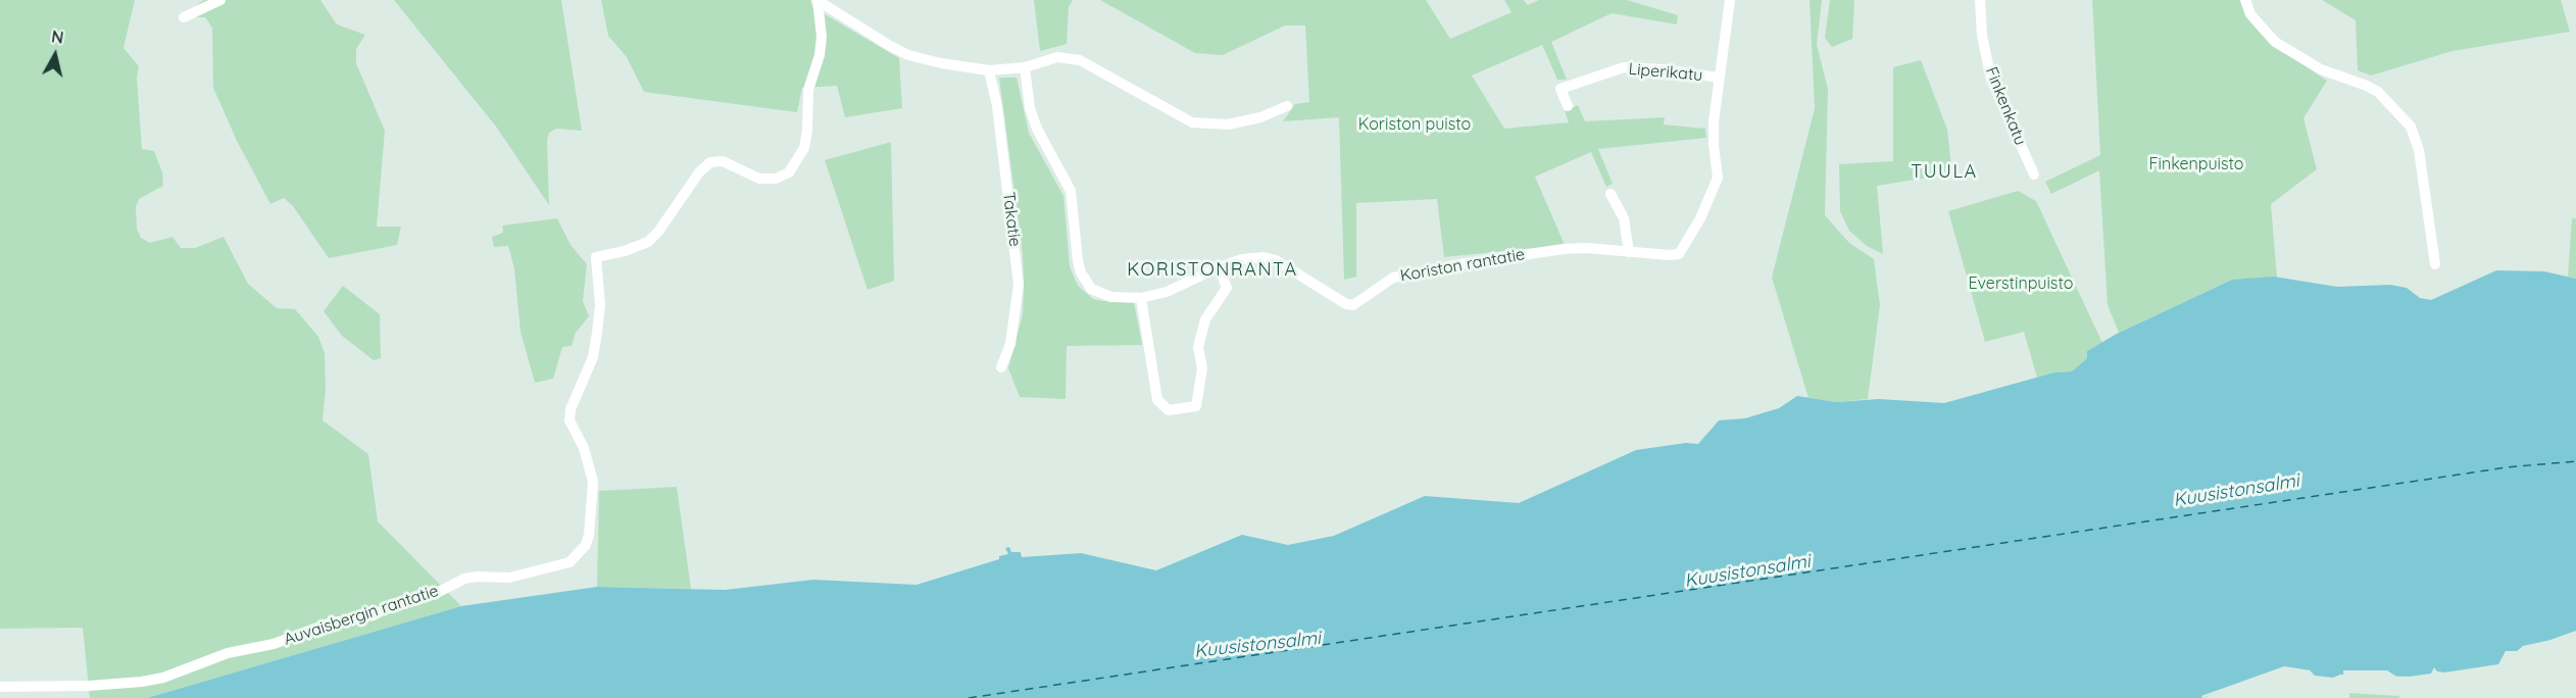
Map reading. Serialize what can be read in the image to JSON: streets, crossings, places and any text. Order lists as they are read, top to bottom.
{
  "streets": {
    "street": [
      "Liperikatu",
      "Finkenkatu",
      "Takatie",
      "Koriston rantatie",
      "Auvaisbergin rantatie"
    ]
  },
  "crossings": [
    ["Liperikatu", "Koriston rantatie"]
  ],
  "districts": ["TUULA", "KORISTONRANTA"],
  "water": ["Kuusistonsalmi"],
  "parks": ["Koriston puisto", "Finkenpuisto", "Everstinpuisto"],
  "north": "top"
}
